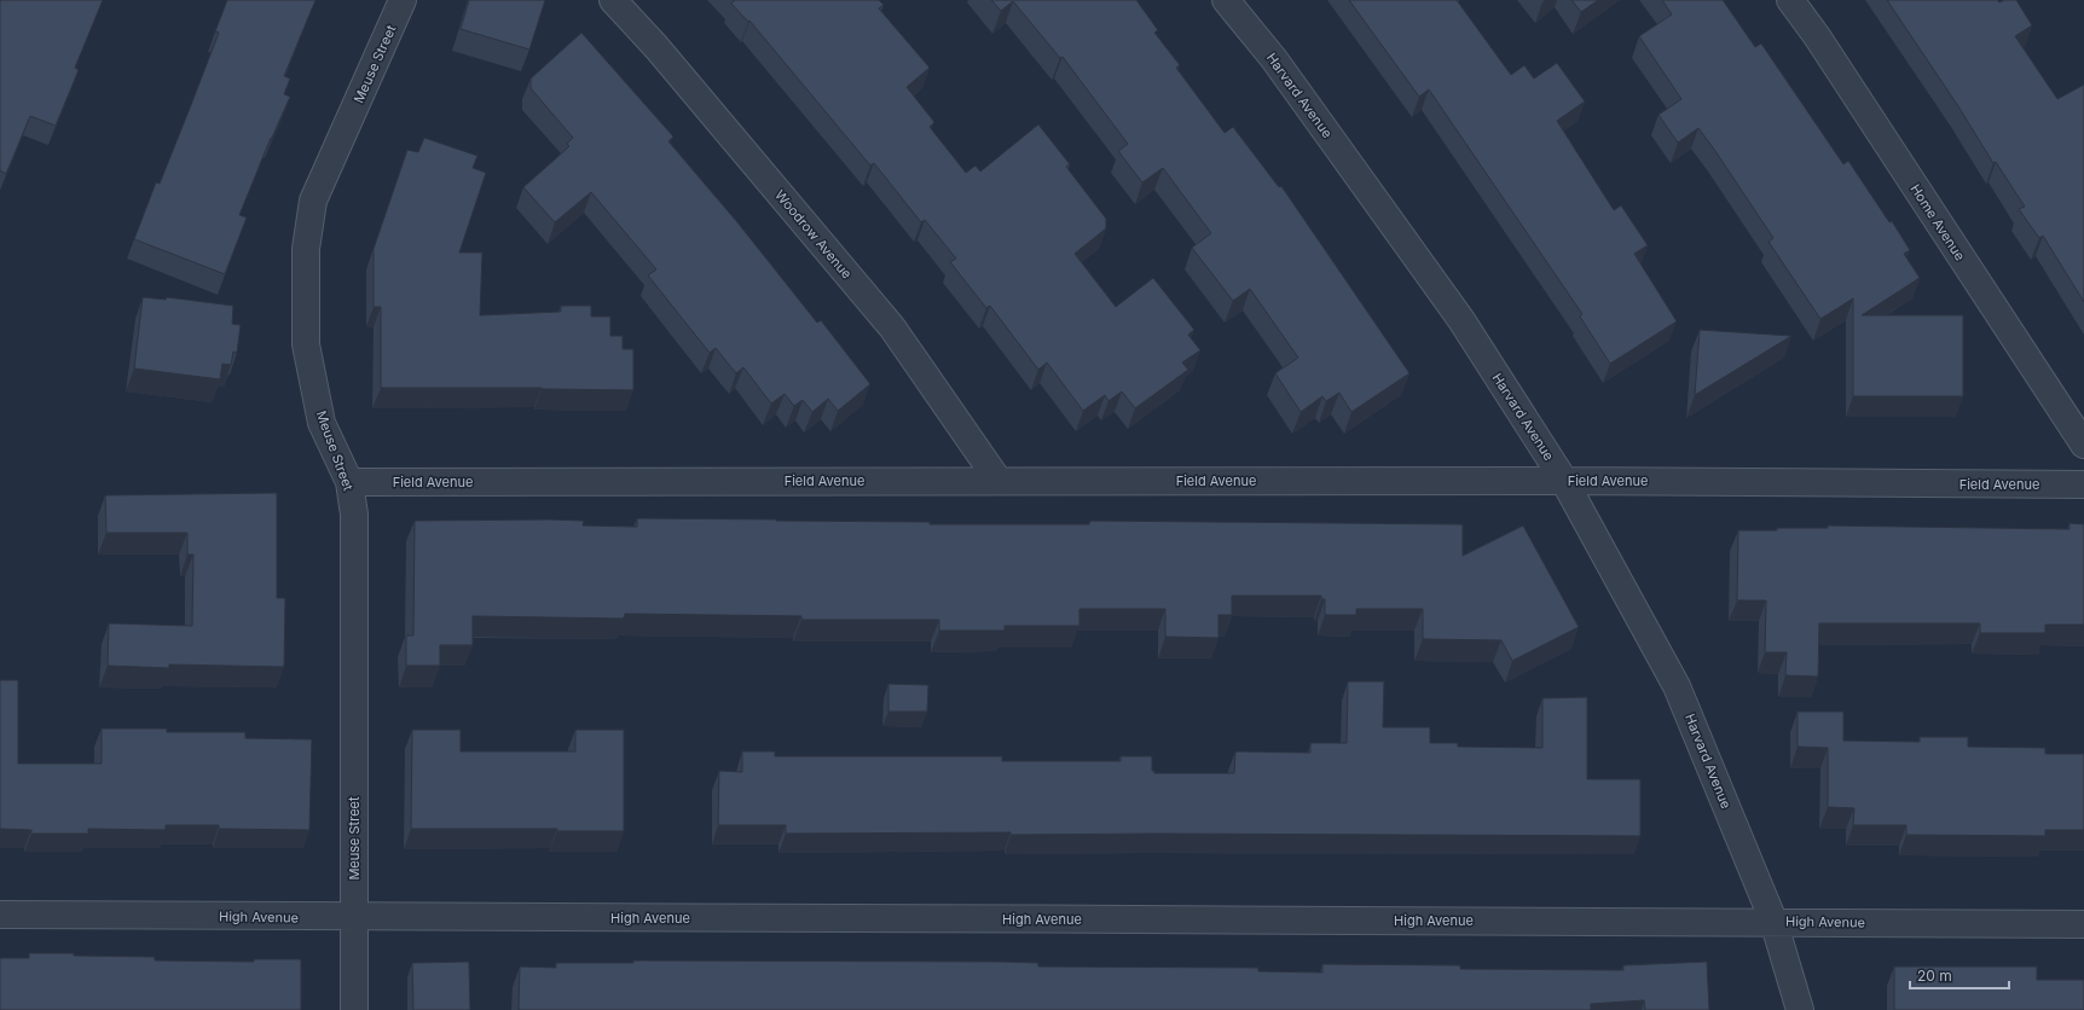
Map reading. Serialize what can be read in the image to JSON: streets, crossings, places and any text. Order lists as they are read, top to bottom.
{
  "streets": {
    "street": [
      "Meuse Street",
      "Harvard Avenue",
      "Home Avenue",
      "Woodrow Avenue",
      "Field Avenue",
      "High Avenue"
    ]
  },
  "crossings": [
    ["Meuse Street", "Field Avenue"],
    ["Meuse Street", "High Avenue"],
    ["Harvard Avenue", "Field Avenue"],
    ["Harvard Avenue", "High Avenue"],
    ["Woodrow Avenue", "Field Avenue"]
  ],
  "scale_bar": "20 m"
}
